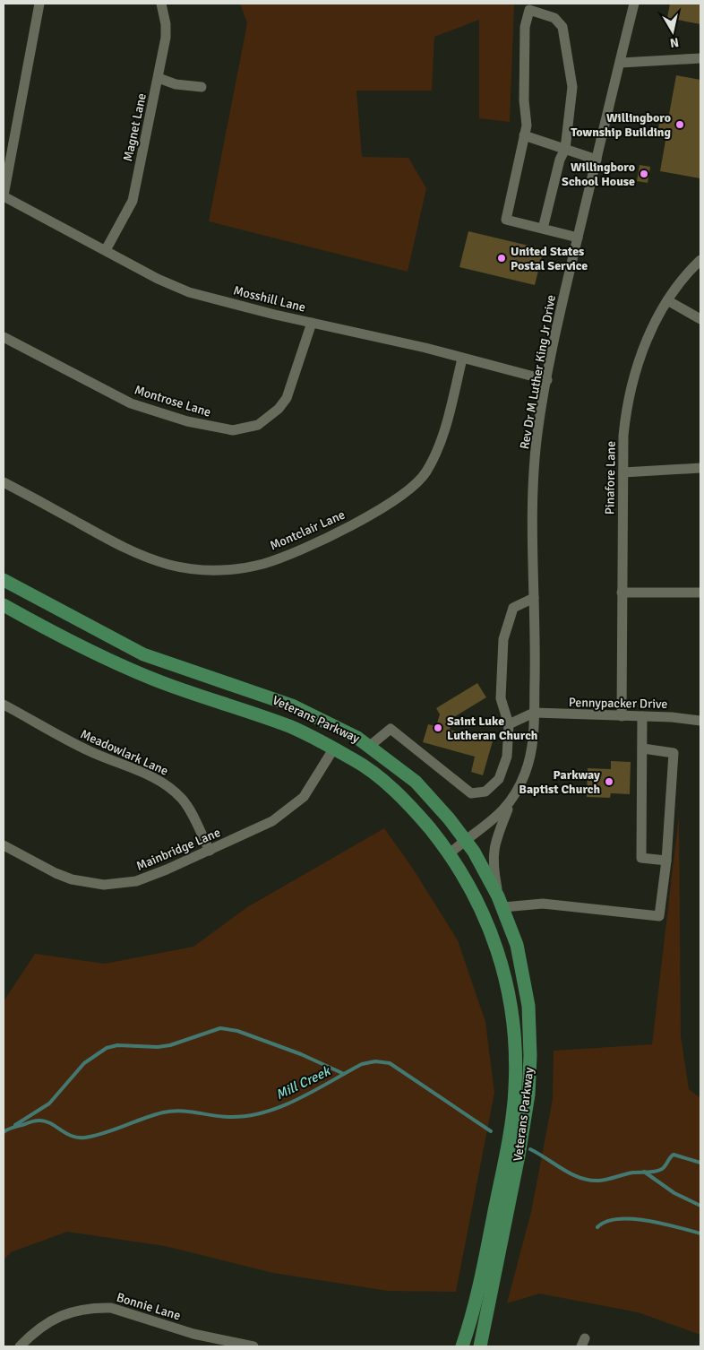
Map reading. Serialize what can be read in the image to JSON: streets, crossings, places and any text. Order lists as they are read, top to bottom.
{
  "streets": {
    "main road": ["Veterans Parkway"],
    "street": [
      "Magnet Lane",
      "Mosshill Lane",
      "Rev Dr M Luther King Jr Drive",
      "Montrose Lane",
      "Pinafore Lane",
      "Montclair Lane",
      "Pennypacker Drive",
      "Meadowlark Lane",
      "Mainbridge Lane",
      "Bonnie Lane"
    ]
  },
  "crossings": [
    ["Magnet Lane", "Mosshill Lane"],
    ["Mosshill Lane", "Rev Dr M Luther King Jr Drive"],
    ["Mosshill Lane", "Montrose Lane"],
    ["Mosshill Lane", "Montclair Lane"],
    ["Rev Dr M Luther King Jr Drive", "Pennypacker Drive"],
    ["Rev Dr M Luther King Jr Drive", "Veterans Parkway"],
    ["Pinafore Lane", "Pennypacker Drive"],
    ["Veterans Parkway", "Mainbridge Lane"],
    ["Meadowlark Lane", "Mainbridge Lane"]
  ],
  "water": ["Mill Creek"],
  "places": [
    "Willingboro Township Building",
    "Willingboro School House",
    "United States Postal Service",
    "Saint Luke Lutheran Church",
    "Parkway Baptist Church"
  ],
  "north": "bottom"
}
